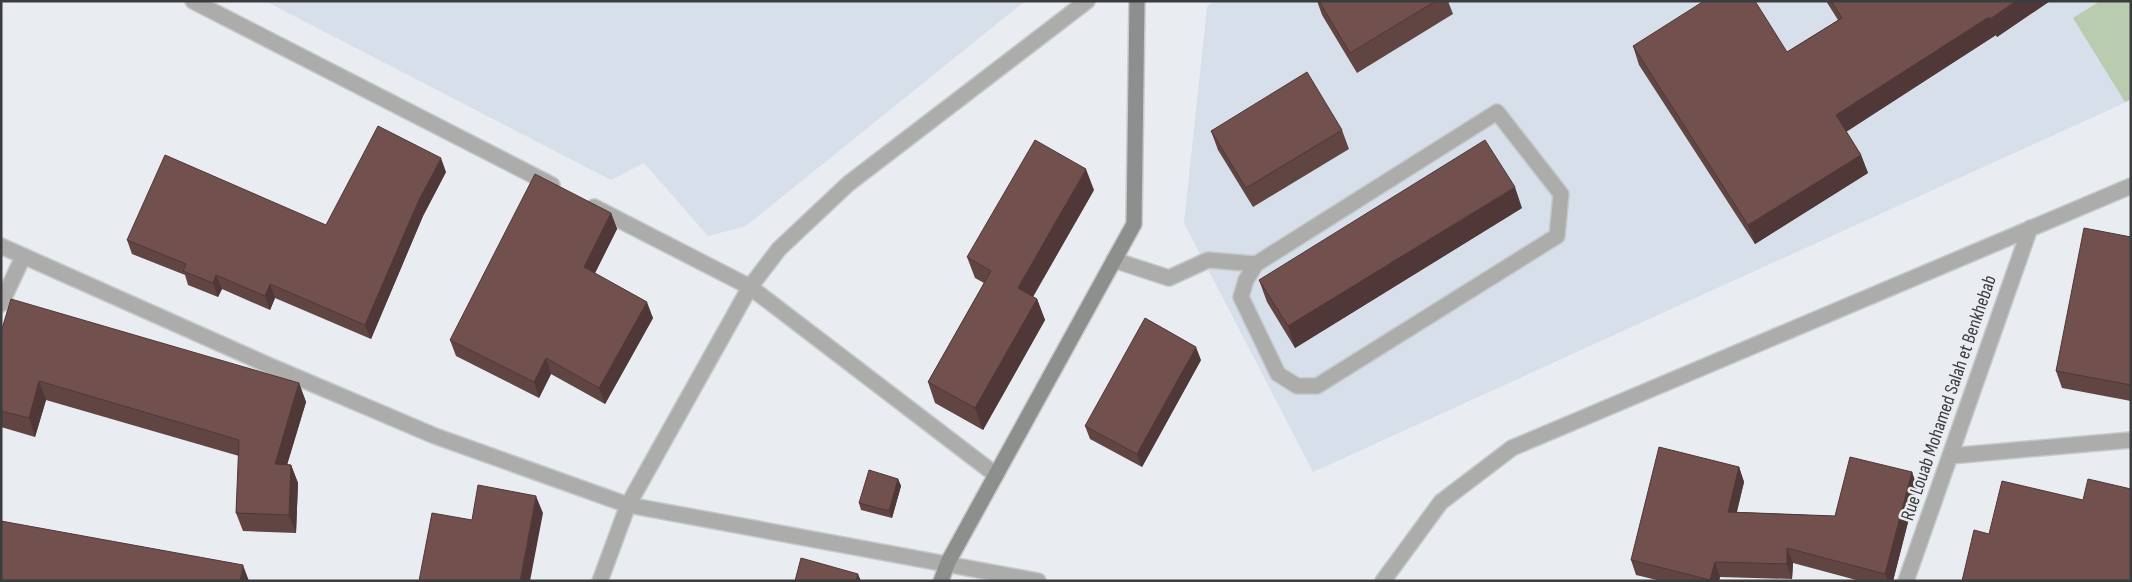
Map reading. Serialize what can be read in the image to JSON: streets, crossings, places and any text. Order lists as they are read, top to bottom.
{
  "streets": {
    "street": ["Rue Louab Mohamed Salah et Benkhebab"]
  }
}
